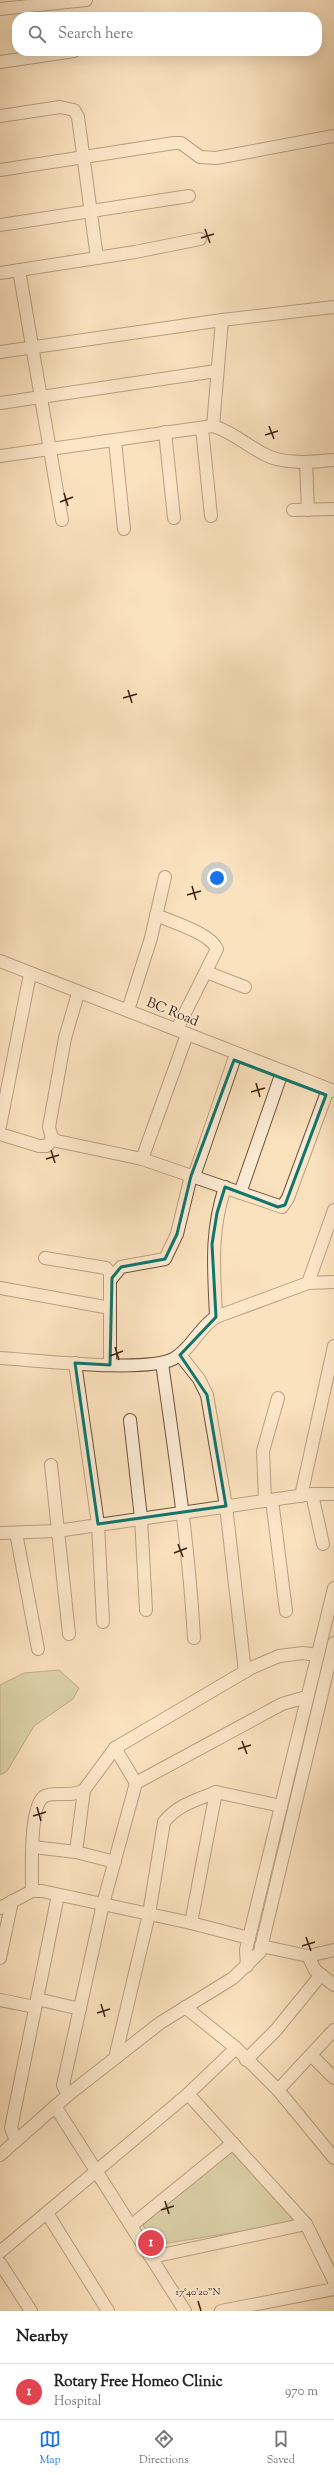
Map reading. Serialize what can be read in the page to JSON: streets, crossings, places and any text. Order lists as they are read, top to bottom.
{
  "streets": {
    "street": ["BC Road"]
  },
  "page": {
    "search": "Search here",
    "pins": "1",
    "heading": "Nearby",
    "list": [
      {
        "mark": "1",
        "name": "Rotary Free Homeo Clinic",
        "note": "Hospital",
        "value": "970 m"
      }
    ],
    "nav": ["Map", "Directions", "Saved"]
  },
  "coordinates": ["17°40'20\"N"]
}
